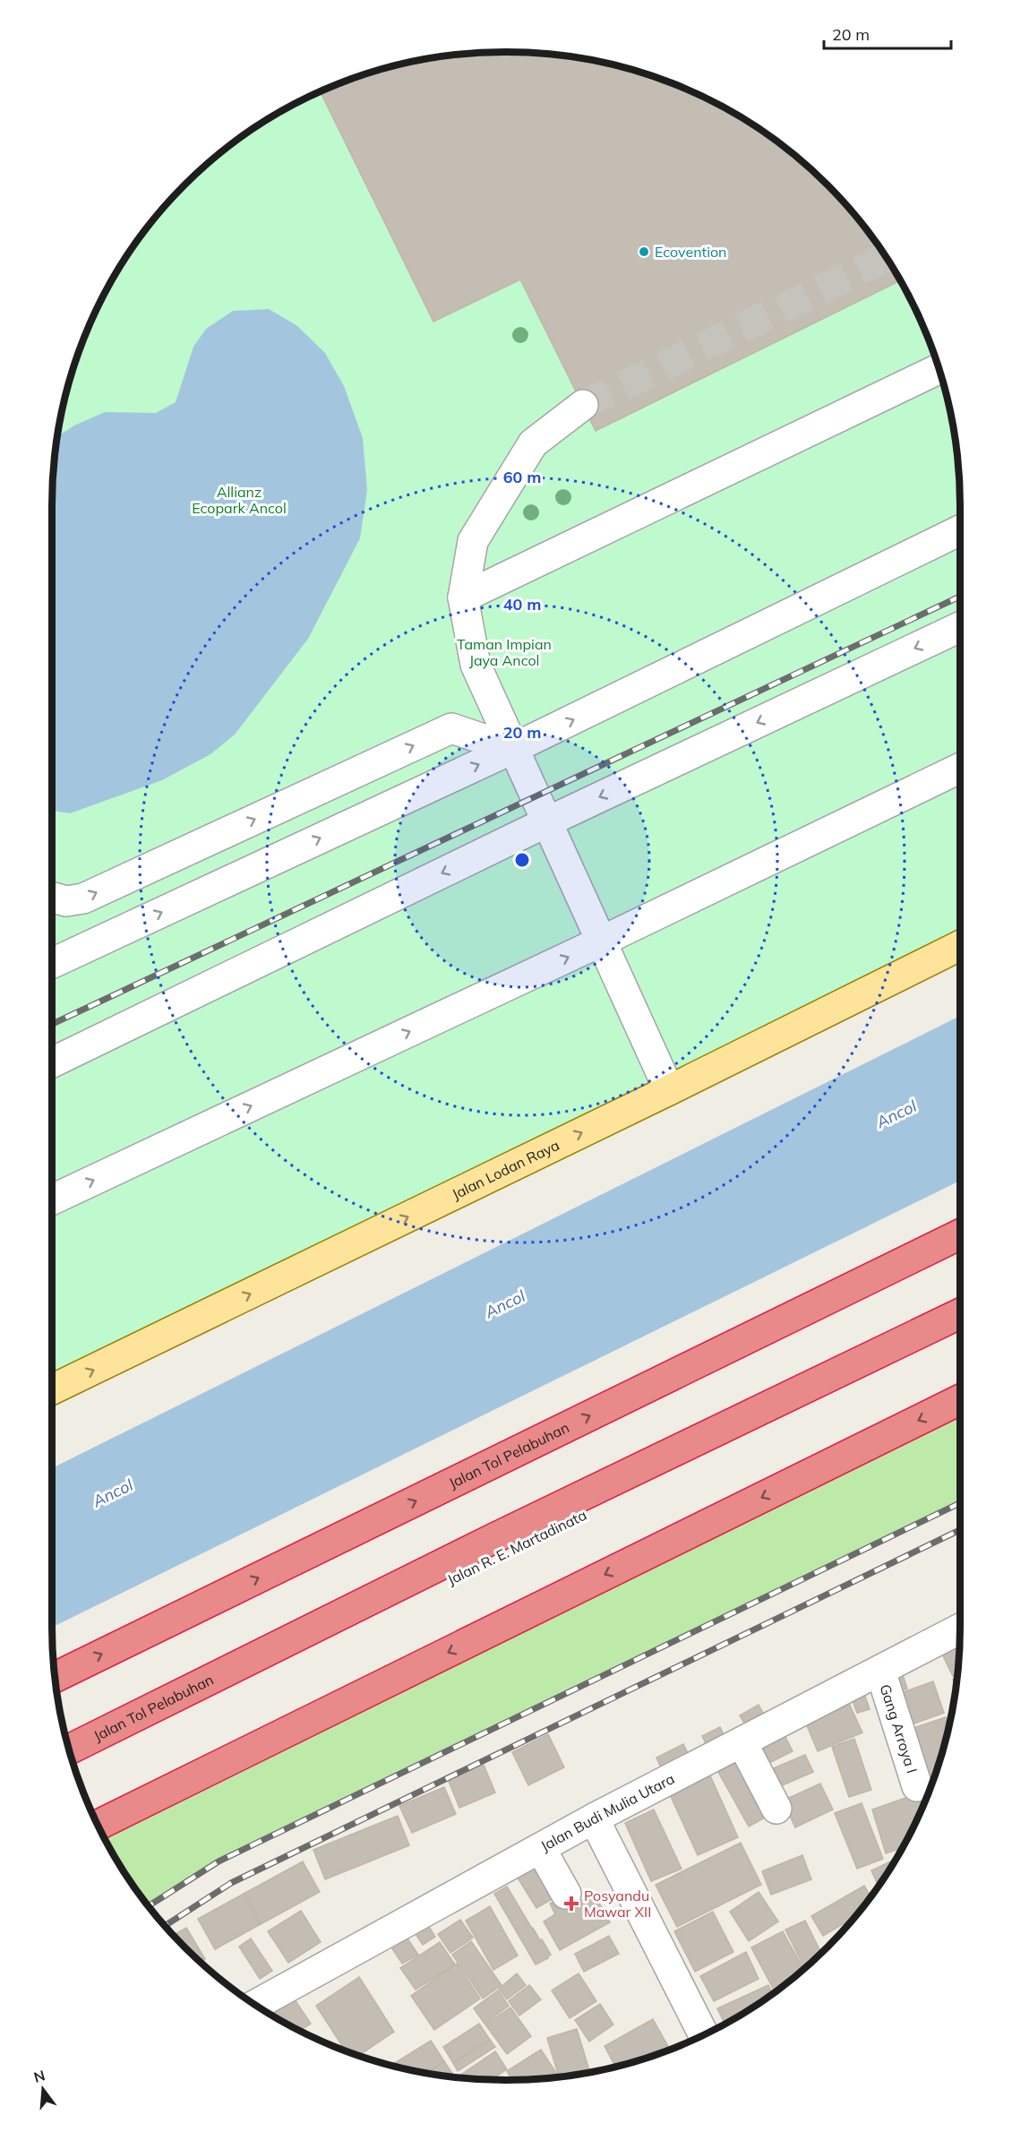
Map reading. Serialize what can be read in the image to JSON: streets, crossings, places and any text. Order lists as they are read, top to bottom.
{
  "streets": {
    "highway": ["Jalan Tol Pelabuhan", "Jalan R. E. Martadinata"],
    "main road": ["Jalan Lodan Raya"],
    "street": ["Gang Arroya I", "Jalan Budi Mulia Utara"]
  },
  "crossings": [
    ["Gang Arroya I", "Jalan Budi Mulia Utara"]
  ],
  "one_way": ["Jalan Lodan Raya"],
  "water": ["Ancol"],
  "parks": ["Allianz Ecopark Ancol", "Taman Impian Jaya Ancol"],
  "places": {
    "other": ["Ecovention"],
    "health": ["Posyandu Mawar XII"]
  },
  "scale_bar": "20 m",
  "north": "top",
  "rings": ["60 m", "40 m", "20 m"]
}
